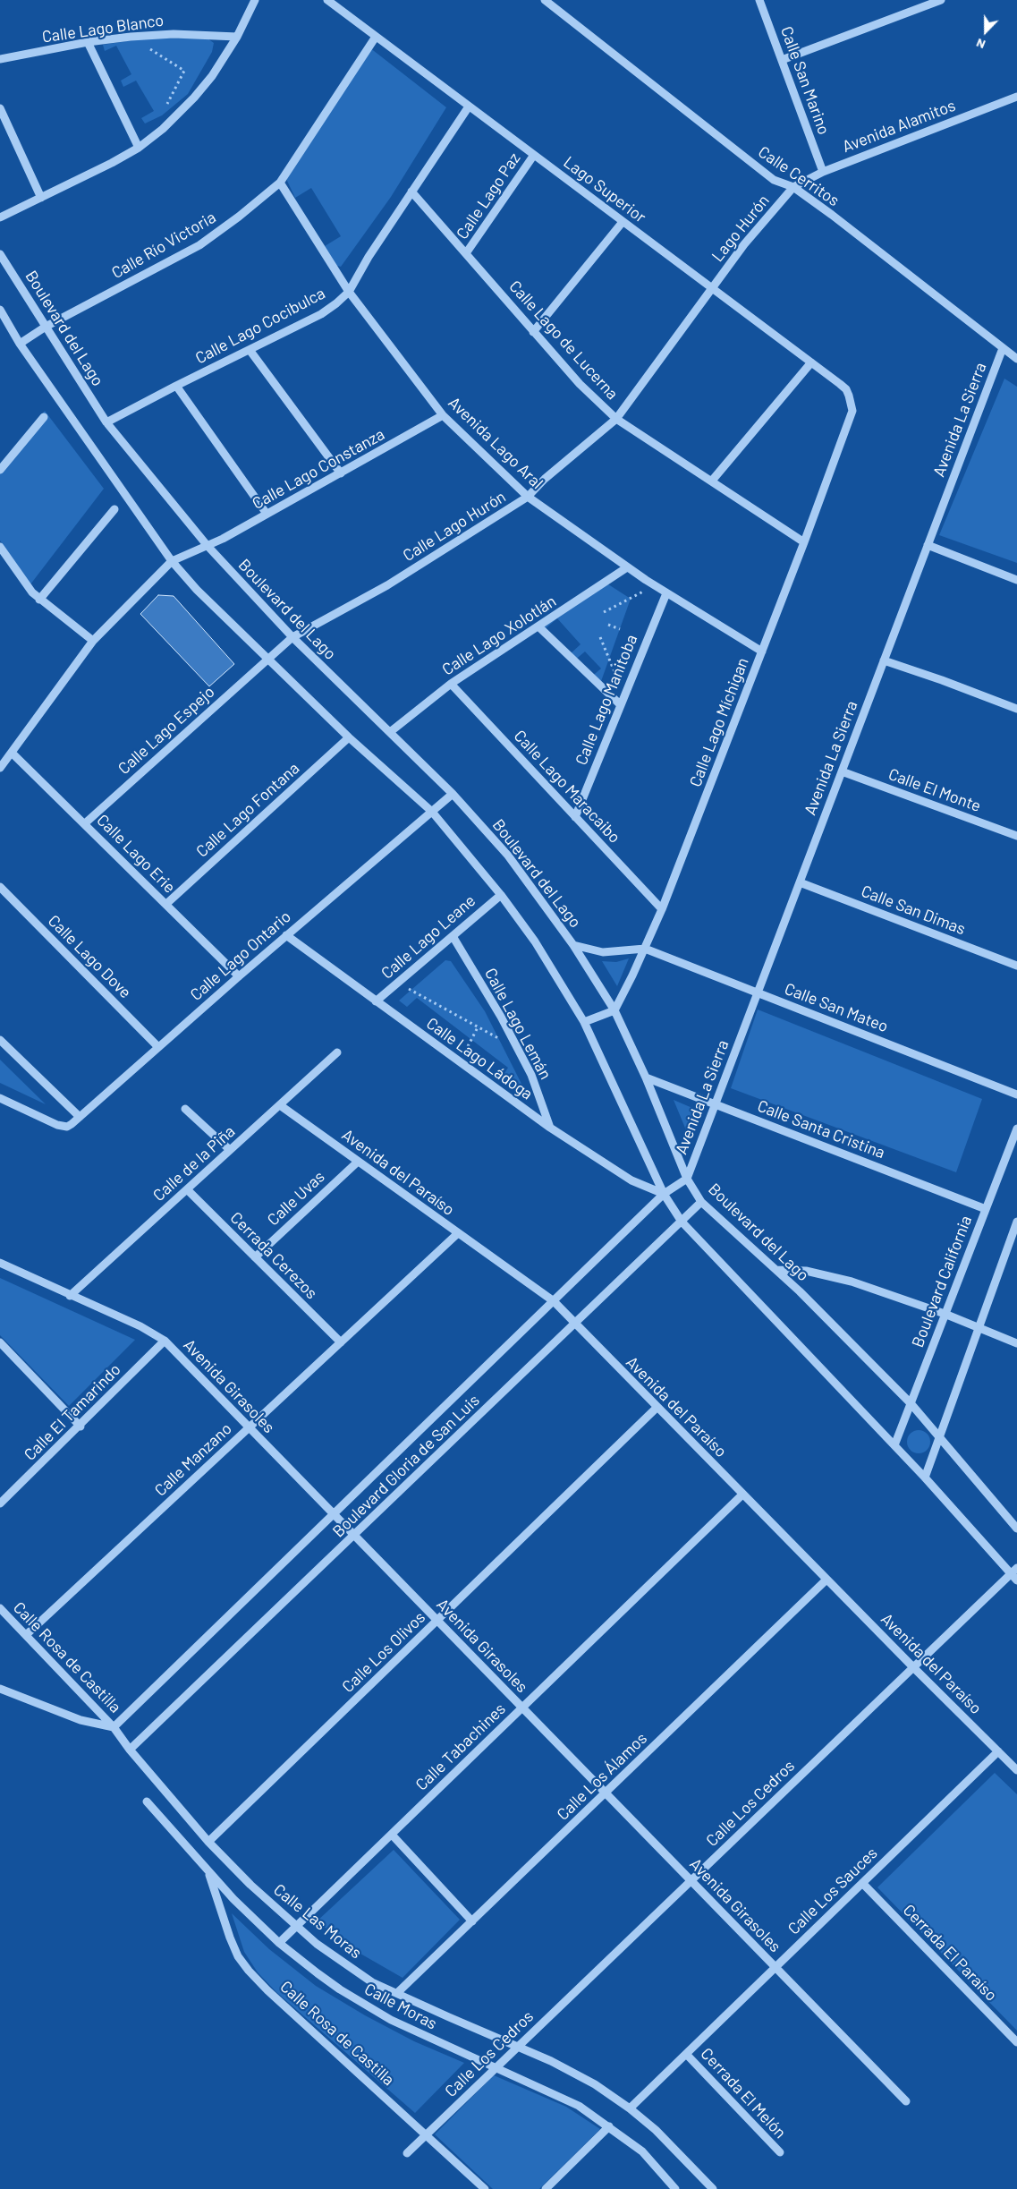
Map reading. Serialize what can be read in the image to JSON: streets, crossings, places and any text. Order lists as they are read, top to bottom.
{
  "streets": {
    "street": [
      "Calle Lago Blanco",
      "Calle San Marino",
      "Avenida Alamitos",
      "Calle Cerritos",
      "Lago Superior",
      "Calle Lago Paz",
      "Lago Hurón",
      "Calle Río Victoria",
      "Calle Lago Cocibulca",
      "Boulevard del Lago",
      "Calle Lago de Lucerna",
      "Avenida La Sierra",
      "Avenida Lago Aral",
      "Calle Lago Constanza",
      "Calle Lago Hurón",
      "Calle Lago Xolotlán",
      "Calle Lago Manitoba",
      "Calle Lago Míchigan",
      "Calle Lago Espejo",
      "Calle Lago Maracaibo",
      "Calle El Monte",
      "Calle Lago Fontana",
      "Calle Lago Erie",
      "Calle San Dimas",
      "Calle Lago Leane",
      "Calle Lago Ontario",
      "Calle Lago Dove",
      "Calle San Mateo",
      "Calle Lago Lemán",
      "Calle Lago Ládoga",
      "Calle Santa Cristina",
      "Calle de la Piña",
      "Avenida del Paraíso",
      "Calle Uvas",
      "Cerrada Cerezos",
      "Boulevard California",
      "Avenida Girasoles",
      "Calle El Tamarindo",
      "Calle Manzano",
      "Boulevard Gloria de San Luis",
      "Calle Los Olivos",
      "Calle Rosa de Castilla",
      "Calle Tabachines",
      "Calle Los Álamos",
      "Calle Los Cedros",
      "Calle Los Sauces",
      "Calle Las Moras",
      "Cerrada El Paraíso",
      "Calle Moras",
      "Cerrada El Melón"
    ]
  },
  "crossings": [
    ["Calle San Marino", "Avenida Alamitos"],
    ["Avenida Alamitos", "Calle Cerritos"],
    ["Avenida Alamitos", "Lago Hurón"],
    ["Calle Cerritos", "Lago Hurón"],
    ["Calle Cerritos", "Avenida La Sierra"],
    ["Lago Superior", "Calle Lago Paz"],
    ["Lago Superior", "Lago Hurón"],
    ["Lago Superior", "Calle Río Victoria"],
    ["Lago Superior", "Calle Lago Cocibulca"],
    ["Lago Superior", "Calle Lago Hurón"],
    ["Lago Superior", "Calle Lago Míchigan"],
    ["Calle Lago Paz", "Calle Lago de Lucerna"],
    ["Lago Hurón", "Calle Lago Hurón"],
    ["Calle Río Victoria", "Boulevard del Lago"],
    ["Calle Río Victoria", "Avenida Lago Aral"],
    ["Calle Lago Cocibulca", "Boulevard del Lago"],
    ["Calle Lago Cocibulca", "Calle Lago de Lucerna"],
    ["Calle Lago Cocibulca", "Avenida Lago Aral"],
    ["Boulevard del Lago", "Avenida La Sierra"],
    ["Boulevard del Lago", "Calle Lago Constanza"],
    ["Boulevard del Lago", "Calle Lago Hurón"],
    ["Boulevard del Lago", "Calle Lago Xolotlán"],
    ["Boulevard del Lago", "Calle Lago Míchigan"],
    ["Boulevard del Lago", "Calle Lago Ontario"],
    ["Boulevard del Lago", "Calle Santa Cristina"],
    ["Boulevard del Lago", "Boulevard California"],
    ["Boulevard del Lago", "Boulevard Gloria de San Luis"],
    ["Calle Lago de Lucerna", "Calle Lago Hurón"],
    ["Calle Lago de Lucerna", "Calle Lago Míchigan"],
    ["Avenida La Sierra", "Calle El Monte"],
    ["Avenida La Sierra", "Calle San Dimas"],
    ["Avenida La Sierra", "Calle San Mateo"],
    ["Avenida La Sierra", "Calle Santa Cristina"],
    ["Avenida La Sierra", "Boulevard Gloria de San Luis"],
    ["Avenida Lago Aral", "Calle Lago Constanza"],
    ["Avenida Lago Aral", "Calle Lago Hurón"],
    ["Avenida Lago Aral", "Calle Lago Xolotlán"],
    ["Avenida Lago Aral", "Calle Lago Manitoba"],
    ["Avenida Lago Aral", "Calle Lago Míchigan"],
    ["Calle Lago Hurón", "Calle Lago Espejo"],
    ["Calle Lago Xolotlán", "Calle Lago Maracaibo"],
    ["Calle Lago Manitoba", "Calle Lago Maracaibo"],
    ["Calle Lago Míchigan", "Calle Lago Maracaibo"],
    ["Calle Lago Míchigan", "Calle San Mateo"],
    ["Calle Lago Espejo", "Calle Lago Erie"],
    ["Calle Lago Fontana", "Calle Lago Erie"],
    ["Calle Lago Erie", "Calle Lago Ontario"],
    ["Calle Lago Leane", "Calle Lago Lemán"],
    ["Calle Lago Leane", "Calle Lago Ládoga"],
    ["Calle Lago Ontario", "Calle Lago Dove"],
    ["Calle Lago Ontario", "Calle Lago Ládoga"],
    ["Calle Lago Lemán", "Calle Lago Ládoga"],
    ["Calle Lago Ládoga", "Boulevard Gloria de San Luis"],
    ["Calle Santa Cristina", "Boulevard California"],
    ["Calle de la Piña", "Avenida del Paraíso"],
    ["Calle de la Piña", "Cerrada Cerezos"],
    ["Calle de la Piña", "Avenida Girasoles"],
    ["Avenida del Paraíso", "Calle Uvas"],
    ["Avenida del Paraíso", "Calle Manzano"],
    ["Avenida del Paraíso", "Boulevard Gloria de San Luis"],
    ["Avenida del Paraíso", "Calle Los Olivos"],
    ["Avenida del Paraíso", "Calle Tabachines"],
    ["Avenida del Paraíso", "Calle Los Álamos"],
    ["Avenida del Paraíso", "Calle Los Cedros"],
    ["Avenida del Paraíso", "Calle Los Sauces"],
    ["Calle Uvas", "Cerrada Cerezos"],
    ["Cerrada Cerezos", "Calle Manzano"],
    ["Avenida Girasoles", "Calle El Tamarindo"],
    ["Avenida Girasoles", "Calle Manzano"],
    ["Avenida Girasoles", "Boulevard Gloria de San Luis"],
    ["Avenida Girasoles", "Calle Los Olivos"],
    ["Avenida Girasoles", "Calle Tabachines"],
    ["Avenida Girasoles", "Calle Los Álamos"],
    ["Avenida Girasoles", "Calle Los Cedros"],
    ["Avenida Girasoles", "Calle Los Sauces"],
    ["Calle Manzano", "Calle Rosa de Castilla"],
    ["Boulevard Gloria de San Luis", "Calle Rosa de Castilla"],
    ["Boulevard Gloria de San Luis", "Calle Las Moras"],
    ["Calle Los Olivos", "Calle Las Moras"],
    ["Calle Rosa de Castilla", "Calle Los Cedros"],
    ["Calle Rosa de Castilla", "Calle Las Moras"],
    ["Calle Rosa de Castilla", "Calle Moras"],
    ["Calle Tabachines", "Calle Las Moras"],
    ["Calle Tabachines", "Calle Moras"],
    ["Calle Los Álamos", "Calle Las Moras"],
    ["Calle Los Cedros", "Calle Las Moras"],
    ["Calle Los Cedros", "Calle Moras"],
    ["Calle Los Sauces", "Calle Las Moras"],
    ["Calle Los Sauces", "Cerrada El Paraíso"],
    ["Calle Los Sauces", "Cerrada El Melón"]
  ],
  "north": "bottom"
}
